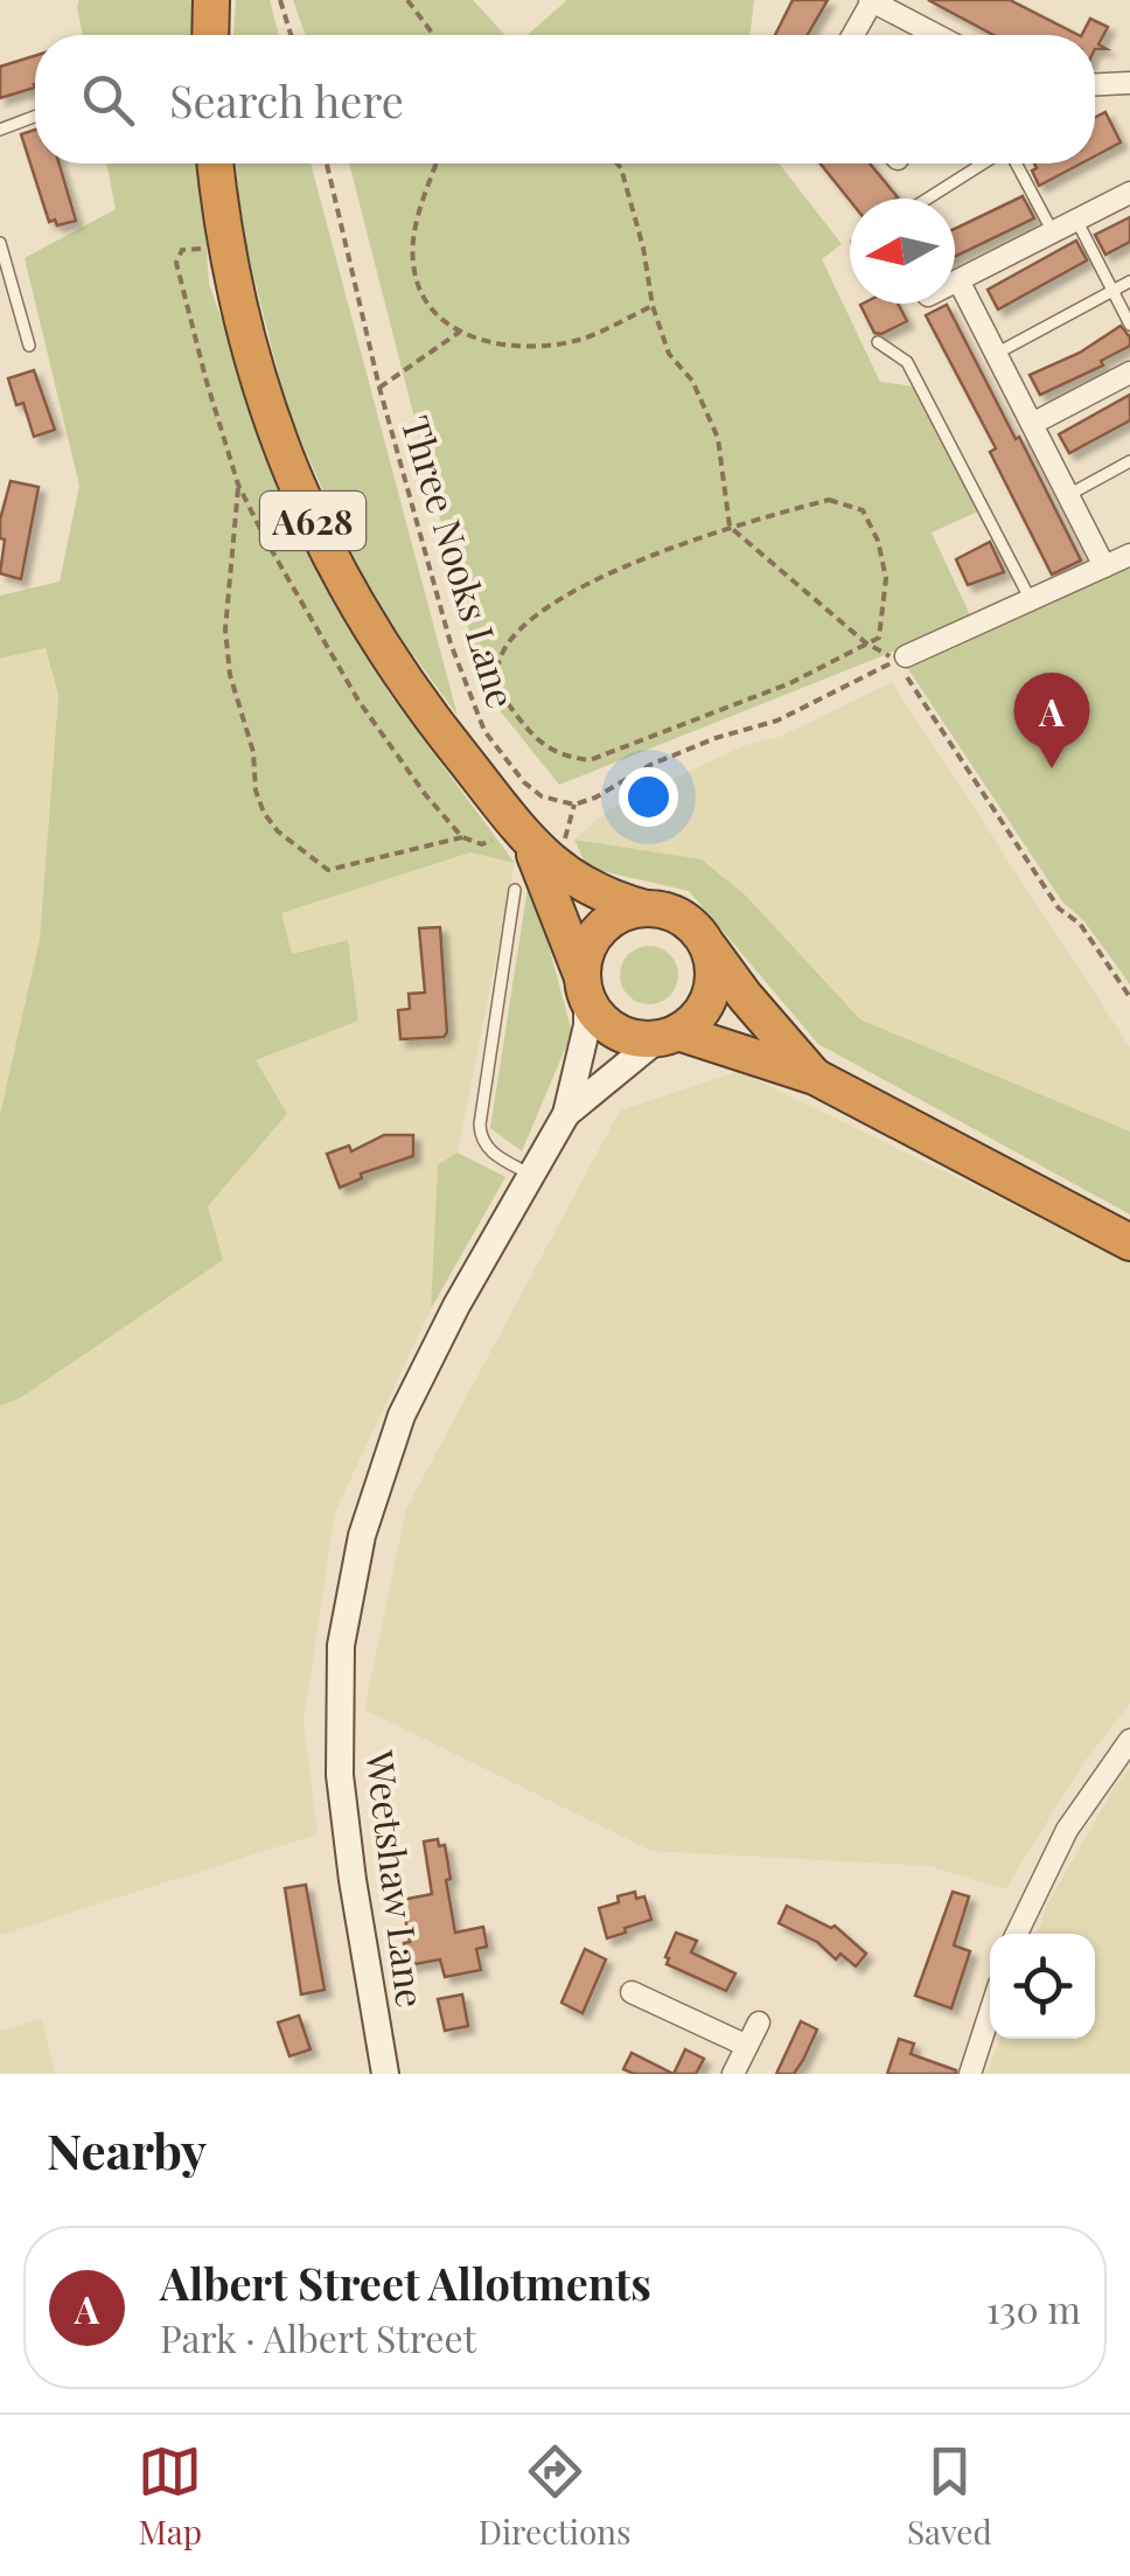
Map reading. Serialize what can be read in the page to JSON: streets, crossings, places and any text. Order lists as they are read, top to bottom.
{
  "streets": {
    "highway": ["A628"],
    "street": ["Weetshaw Lane"],
    "path": ["Three Nooks Lane"]
  },
  "crossings": [
    ["A628", "Weetshaw Lane"]
  ],
  "north": "left",
  "page": {
    "search": "Search here",
    "pins": "A",
    "heading": "Nearby",
    "list": [
      {
        "mark": "A",
        "name": "Albert Street Allotments",
        "note": "Park · Albert Street",
        "value": "130 m"
      }
    ],
    "nav": ["Map", "Directions", "Saved"]
  }
}
